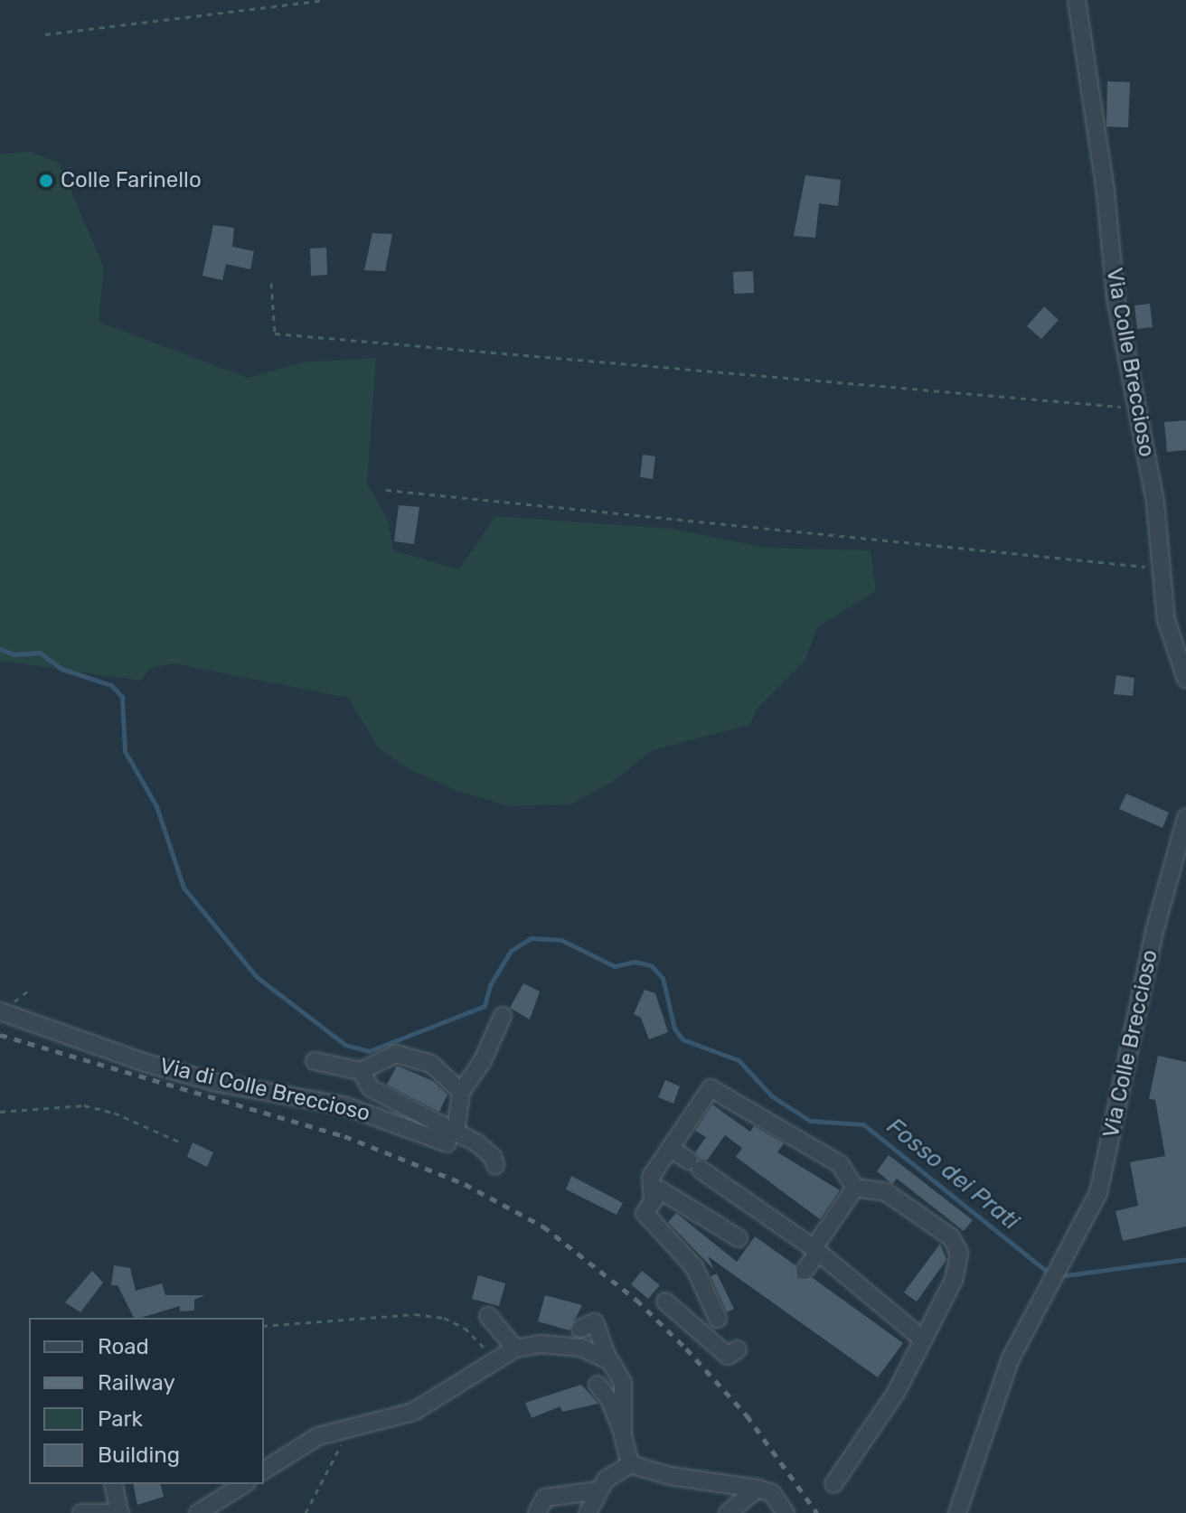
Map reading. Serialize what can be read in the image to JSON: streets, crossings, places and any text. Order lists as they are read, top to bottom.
{
  "streets": {
    "street": ["Via Colle Breccioso", "Via di Colle Breccioso"]
  },
  "water": ["Fosso dei Prati"],
  "places": ["Colle Farinello"],
  "legend": [
    "Road",
    "Railway",
    "Park",
    "Building"
  ]
}
